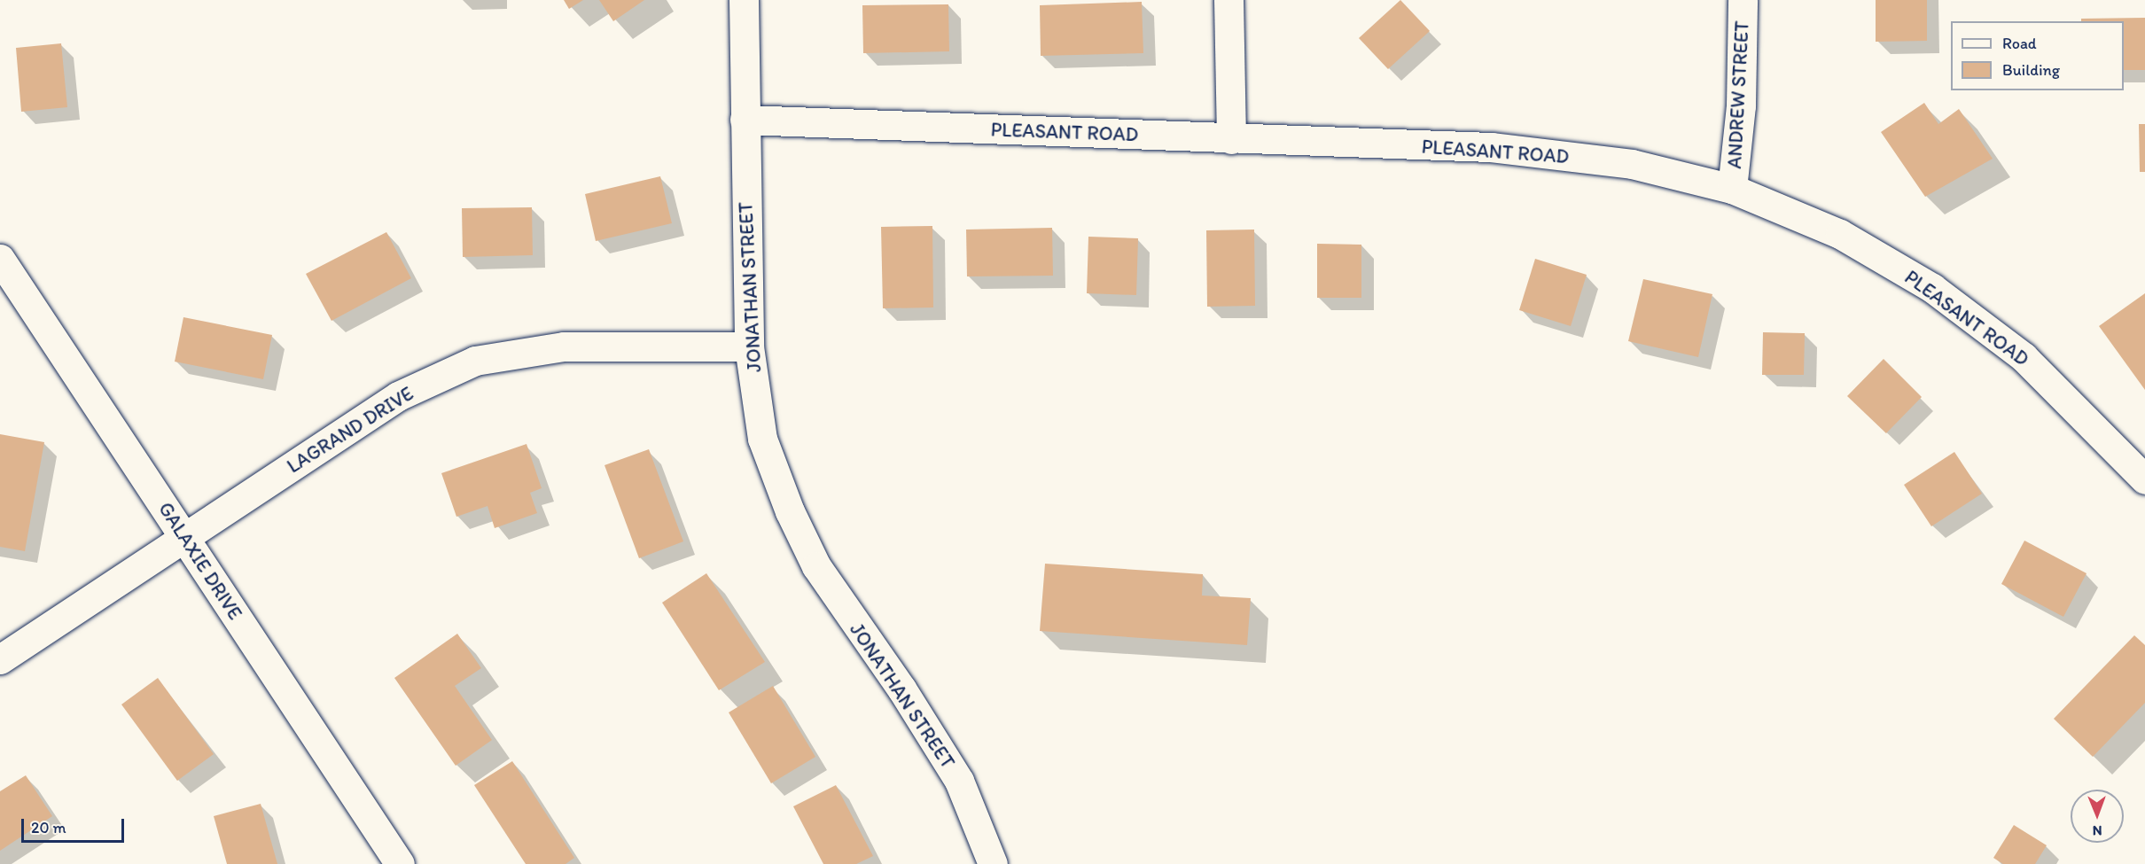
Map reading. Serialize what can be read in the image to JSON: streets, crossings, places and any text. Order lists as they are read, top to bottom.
{
  "streets": {
    "street": [
      "ANDREW STREET",
      "PLEASANT ROAD",
      "JONATHAN STREET",
      "LAGRAND DRIVE",
      "GALAXIE DRIVE"
    ]
  },
  "crossings": [
    ["ANDREW STREET", "PLEASANT ROAD"],
    ["PLEASANT ROAD", "JONATHAN STREET"],
    ["JONATHAN STREET", "LAGRAND DRIVE"],
    ["LAGRAND DRIVE", "GALAXIE DRIVE"]
  ],
  "legend": ["Road", "Building"],
  "scale_bar": "20 m",
  "north": "bottom"
}
